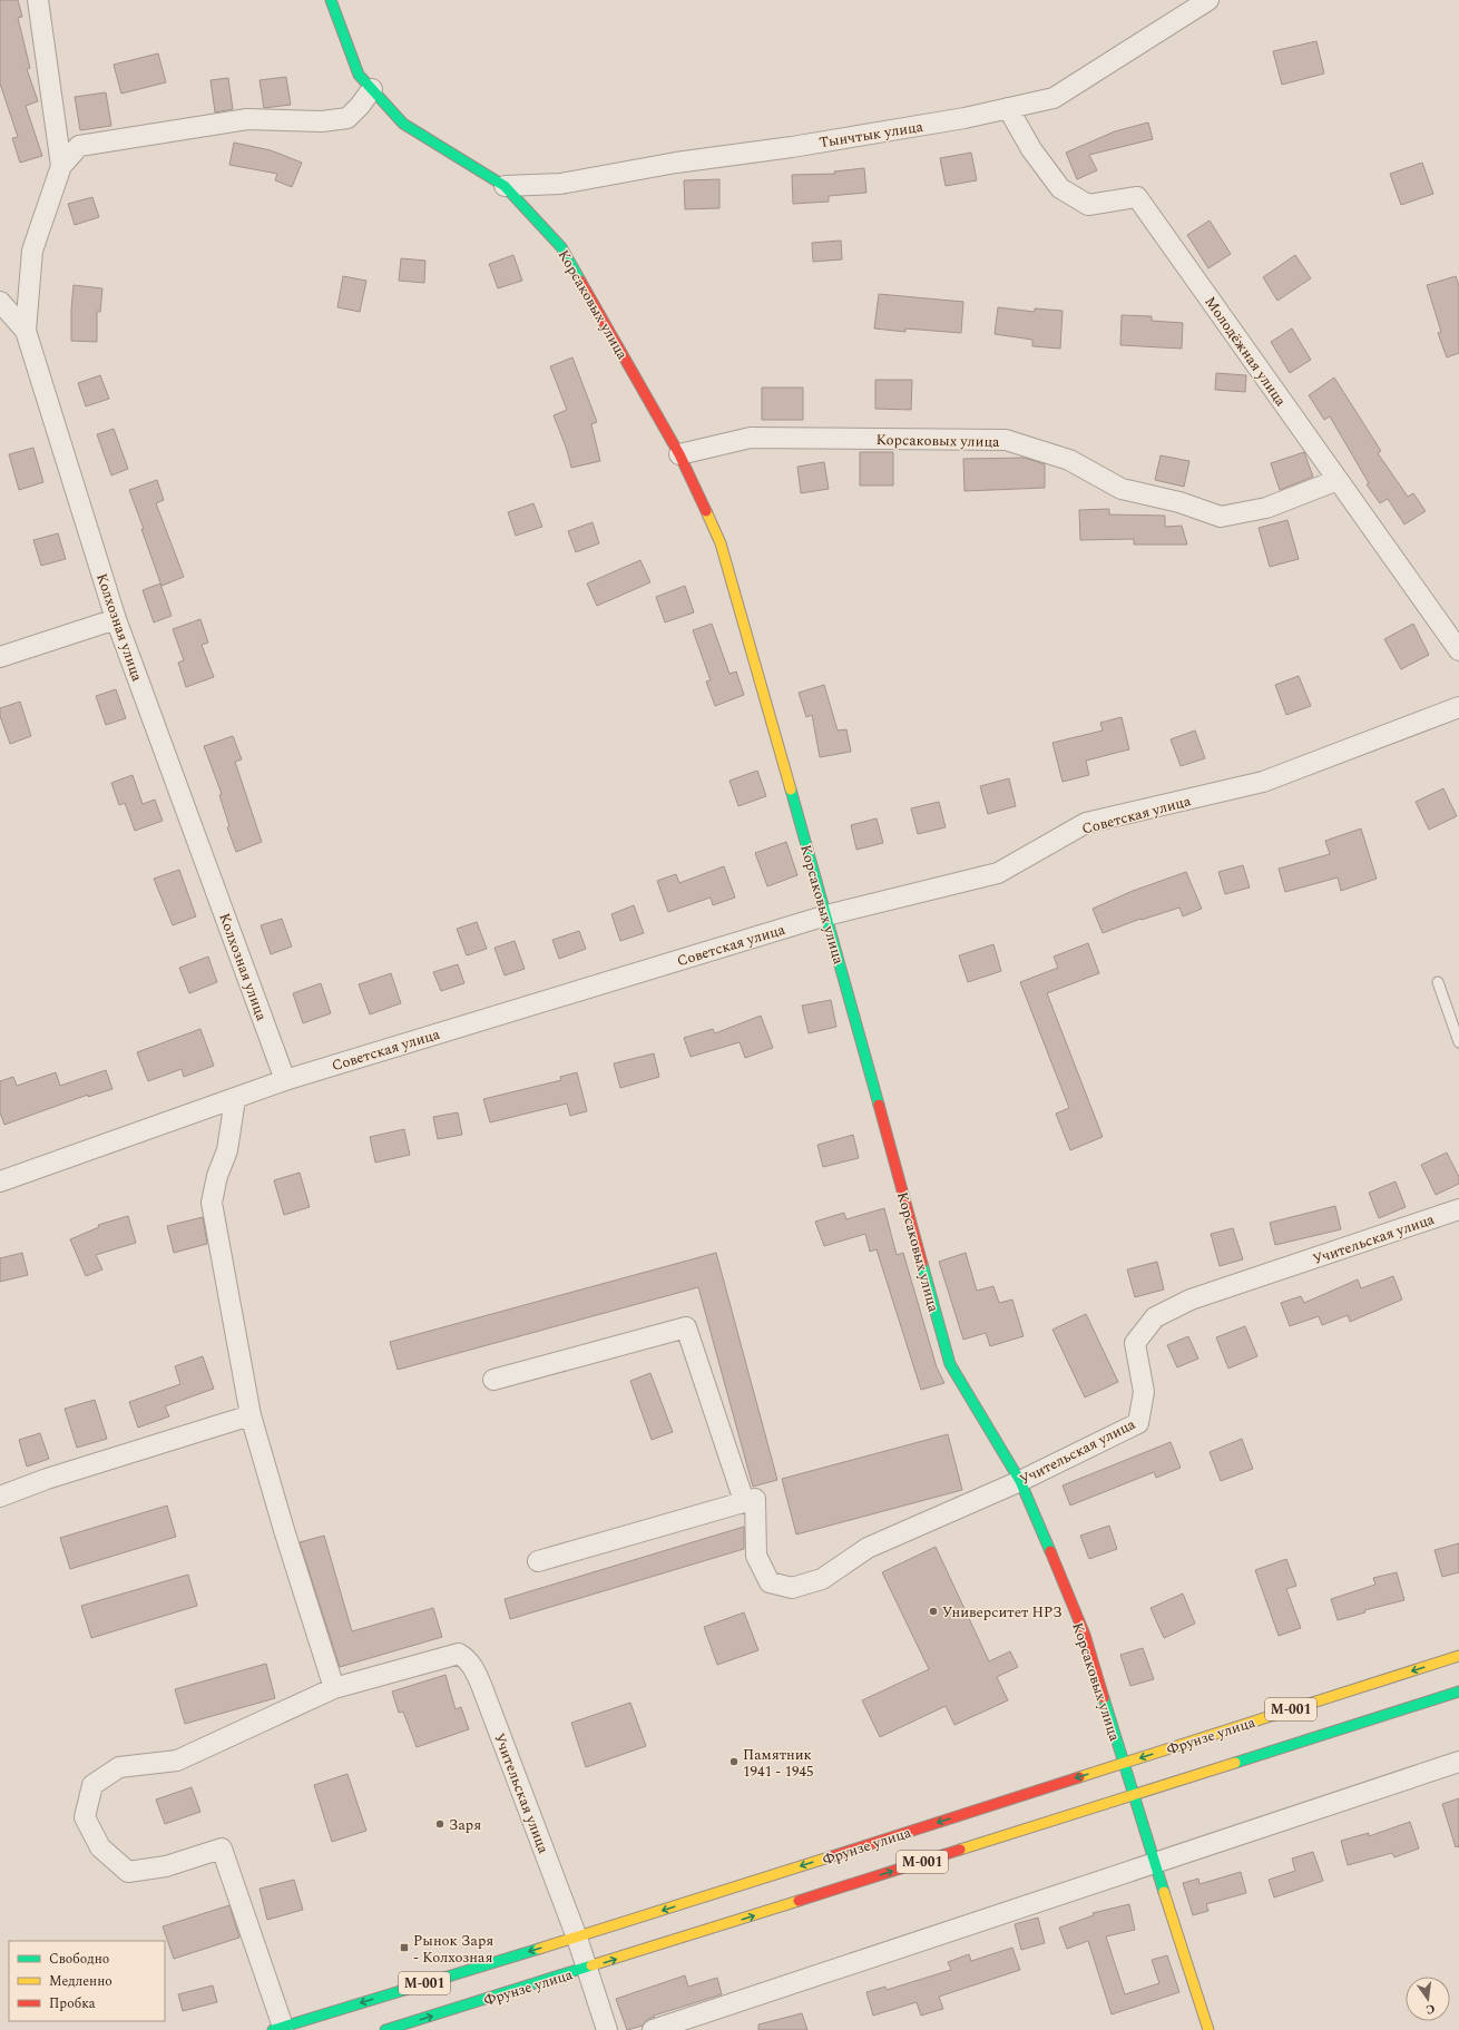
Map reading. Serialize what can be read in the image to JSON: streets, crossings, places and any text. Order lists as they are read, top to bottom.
{
  "streets": {
    "main road": ["Корсаковых улица", "M-001", "Фрунзе улица"],
    "street": [
      "Тынчтык улица",
      "Молодёжная улица",
      "Колхозная улица",
      "Советская улица",
      "Учительская улица"
    ]
  },
  "crossings": [
    ["Тынчтык улица", "Корсаковых улица"],
    ["Тынчтык улица", "Молодёжная улица"],
    ["Корсаковых улица", "Молодёжная улица"],
    ["Корсаковых улица", "Советская улица"],
    ["Корсаковых улица", "Учительская улица"],
    ["Корсаковых улица", "Фрунзе улица"],
    ["Колхозная улица", "Советская улица"],
    ["Учительская улица", "Фрунзе улица"]
  ],
  "places": {
    "other": ["Университет НРЗ", "Памятник 1941 - 1945", "Заря"],
    "transit": ["Рынок Заря - Колхозная"]
  },
  "legend": ["Свободно", "Медленно", "Пробка"],
  "north": "bottom"
}
